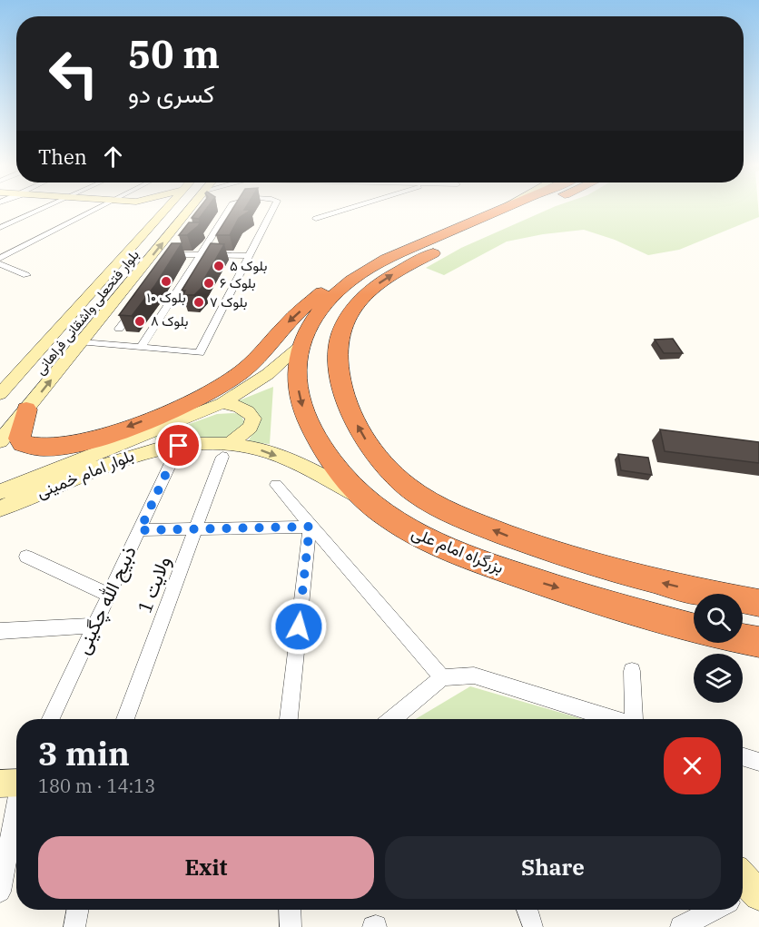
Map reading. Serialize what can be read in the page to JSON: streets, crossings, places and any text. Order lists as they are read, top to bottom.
{
  "streets": {
    "highway": ["بزرگراه امام علی"],
    "main road": ["بلوار فتحعلی واشقانی فراهانی", "بلوار امام خمینی"],
    "street": ["ولایت 1", "ذبیح الله چگینی"]
  },
  "crossings": [
    ["بلوار امام خمینی", "بزرگراه امام علی"],
    ["بلوار امام خمینی", "ولایت 1"],
    ["بلوار امام خمینی", "ذبیح الله چگینی"]
  ],
  "places": [
    "بلوک ۵",
    "بلوک ۱۰",
    "بلوک ۶",
    "بلوک ۷",
    "بلوک ۸"
  ],
  "page": {
    "turn": ["50 m", "کسری دو"],
    "then": "Then",
    "heading": ["3 min", "180 m · 14:13"],
    "buttons": ["Exit", "Share"]
  }
}
